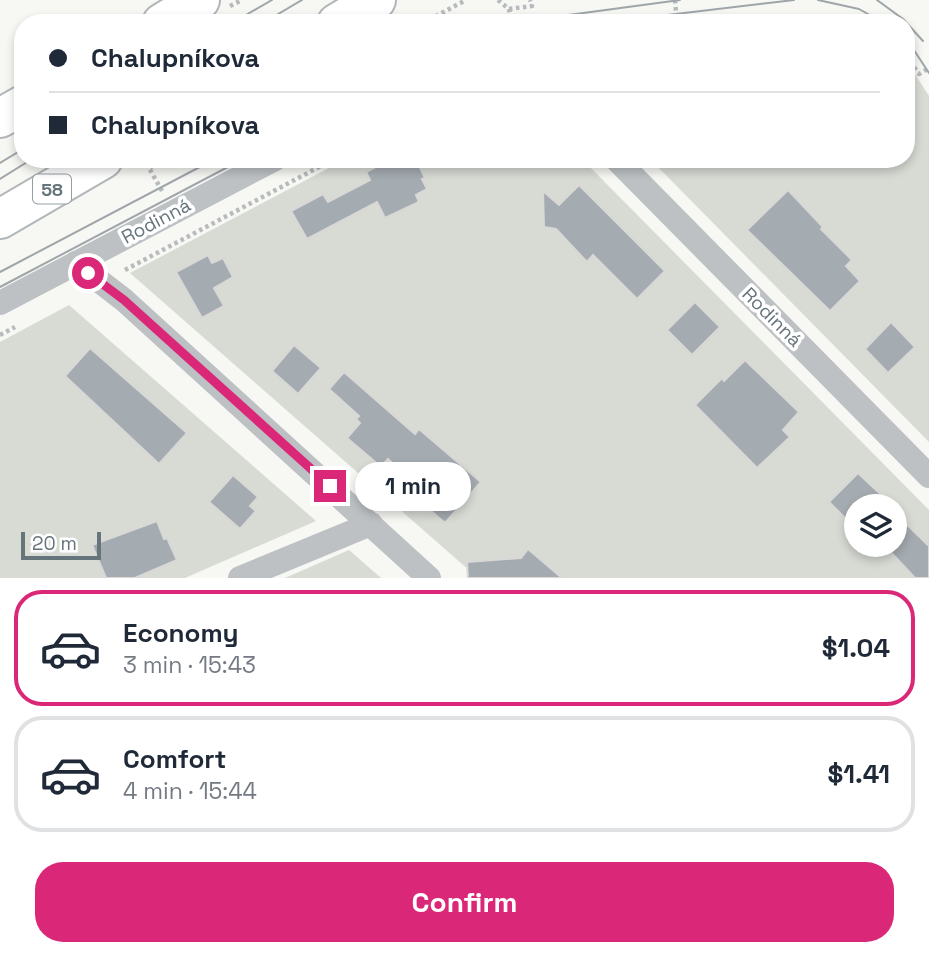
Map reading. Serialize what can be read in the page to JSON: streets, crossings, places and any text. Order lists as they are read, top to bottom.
{
  "streets": {
    "main road": ["58"],
    "street": ["Rodinná"]
  },
  "scale_bar": "20 m",
  "page": {
    "banner": ["Chalupníkova", "Chalupníkova"],
    "bubble": "1 min",
    "scale": "20 m",
    "list": [
      {
        "name": "Economy",
        "note": "3 min · 15:43",
        "value": "$1.04"
      },
      {
        "name": "Comfort",
        "note": "4 min · 15:44",
        "value": "$1.41"
      }
    ],
    "buttons": "Confirm"
  }
}
